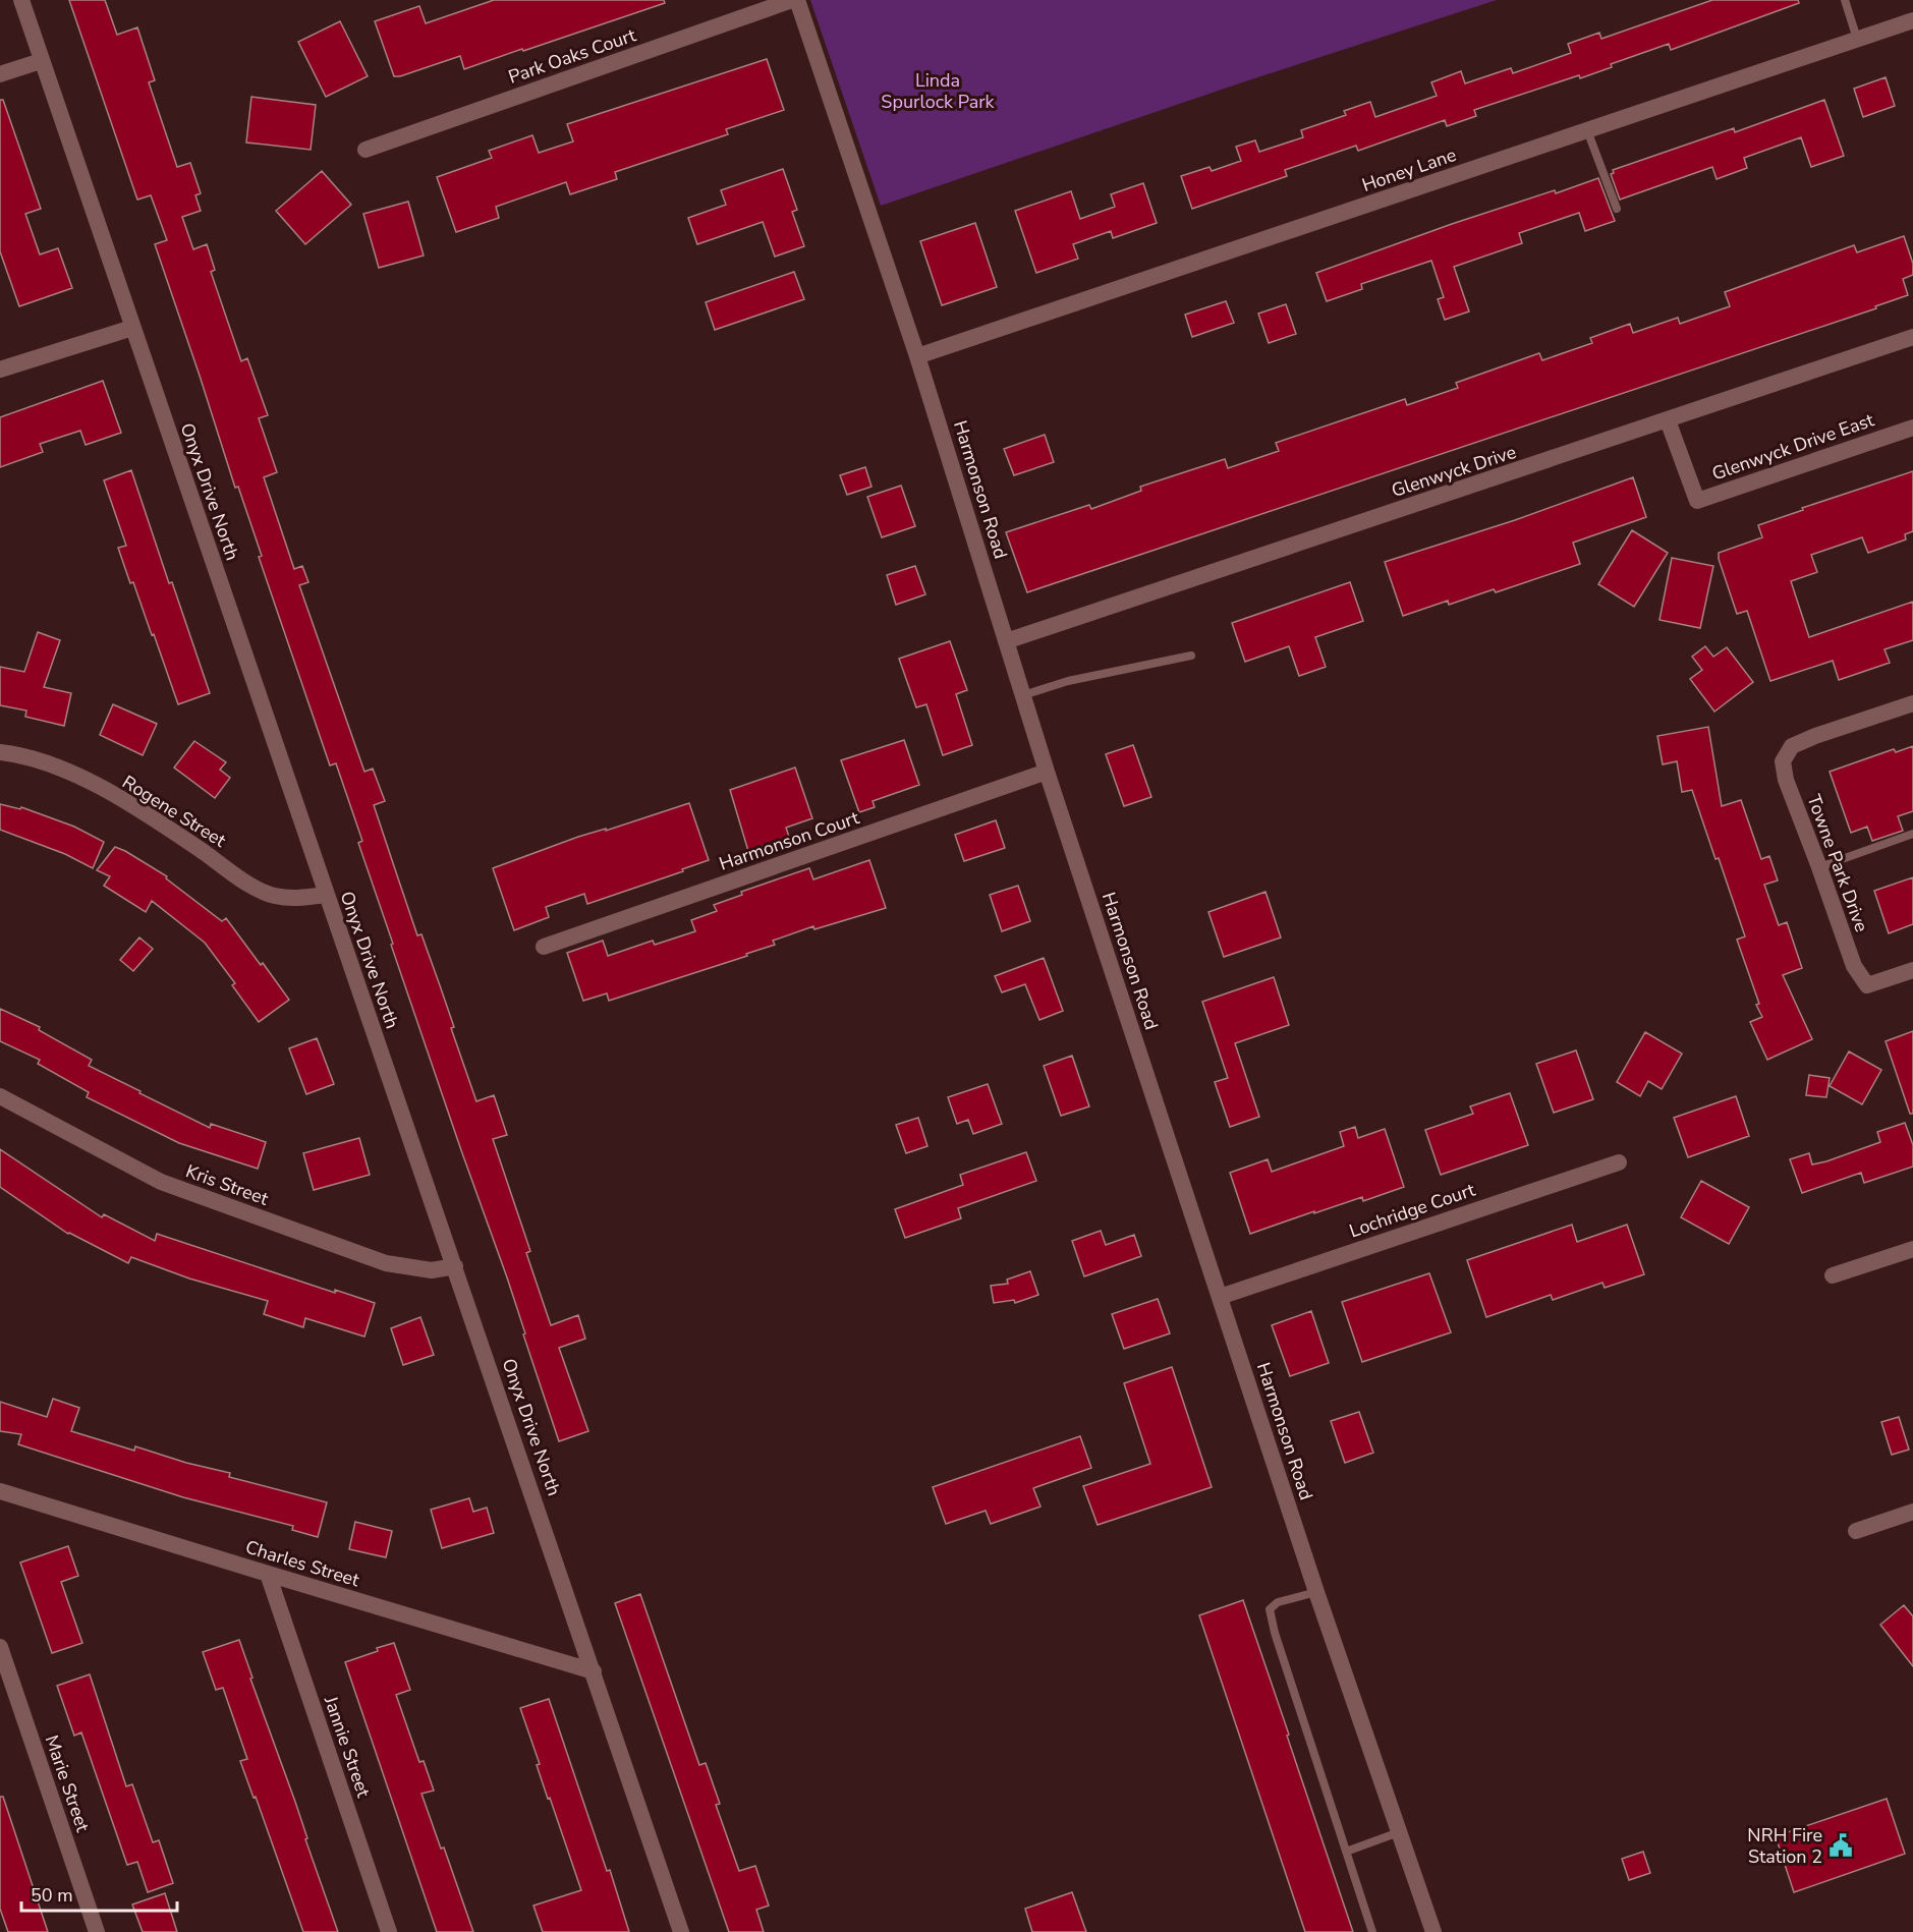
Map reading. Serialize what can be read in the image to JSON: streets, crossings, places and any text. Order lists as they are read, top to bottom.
{
  "streets": {
    "street": [
      "Park Oaks Court",
      "Honey Lane",
      "Glenwyck Drive East",
      "Glenwyck Drive",
      "Harmonson Road",
      "Onyx Drive North",
      "Rogene Street",
      "Harmonson Court",
      "Towne Park Drive",
      "Kris Street",
      "Lochridge Court",
      "Charles Street",
      "Jannie Street",
      "Marie Street"
    ]
  },
  "crossings": [
    ["Honey Lane", "Harmonson Road"],
    ["Glenwyck Drive East", "Glenwyck Drive"],
    ["Glenwyck Drive", "Harmonson Road"],
    ["Harmonson Road", "Harmonson Court"],
    ["Harmonson Road", "Lochridge Court"],
    ["Onyx Drive North", "Rogene Street"],
    ["Onyx Drive North", "Kris Street"],
    ["Onyx Drive North", "Charles Street"],
    ["Charles Street", "Jannie Street"]
  ],
  "parks": ["Linda Spurlock Park"],
  "places": {
    "public building": ["NRH Fire Station 2"]
  },
  "scale_bar": "50 m"
}
